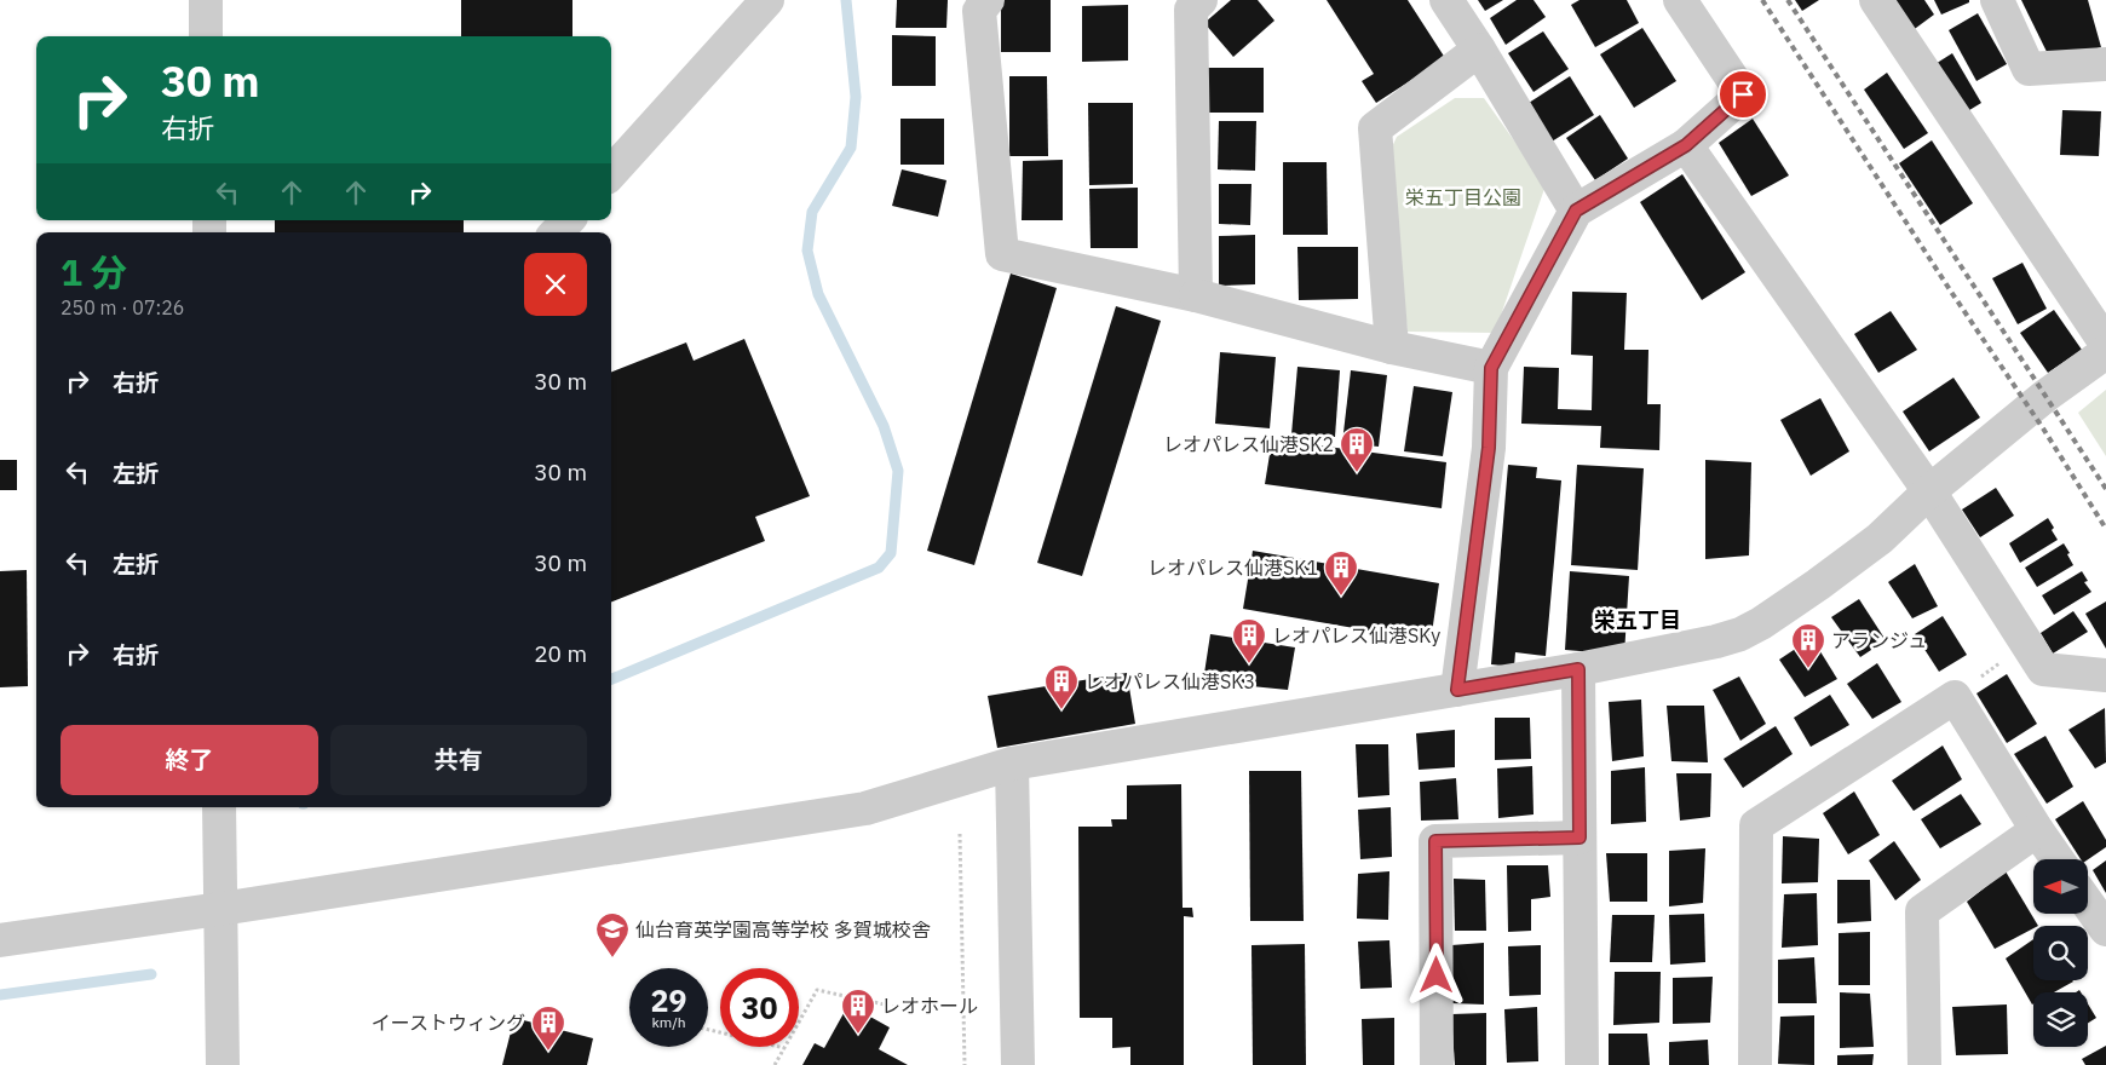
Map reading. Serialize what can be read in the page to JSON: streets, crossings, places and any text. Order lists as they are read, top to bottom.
{
  "districts": ["栄五丁目"],
  "parks": ["栄五丁目公園"],
  "places": {
    "building": [
      "レオパレス仙港SK2",
      "レオパレス仙港SK1",
      "レオパレス仙港SKy",
      "アランジュ",
      "レオパレス仙港SK3",
      "レオホール",
      "イーストウィング"
    ],
    "school or university": ["仙台育英学園高等学校 多賀城校舎"]
  },
  "north": "left",
  "page": {
    "turn": ["30 m", "右折"],
    "heading": ["1 分", "250 m · 07:26"],
    "list": [
      {
        "name": "右折",
        "value": "30 m"
      },
      {
        "name": "左折",
        "value": "30 m"
      },
      {
        "name": "左折",
        "value": "30 m"
      },
      {
        "name": "右折",
        "value": "20 m"
      }
    ],
    "buttons": ["終了", "共有"],
    "speed": "29 km/h",
    "limit": "30"
  }
}
